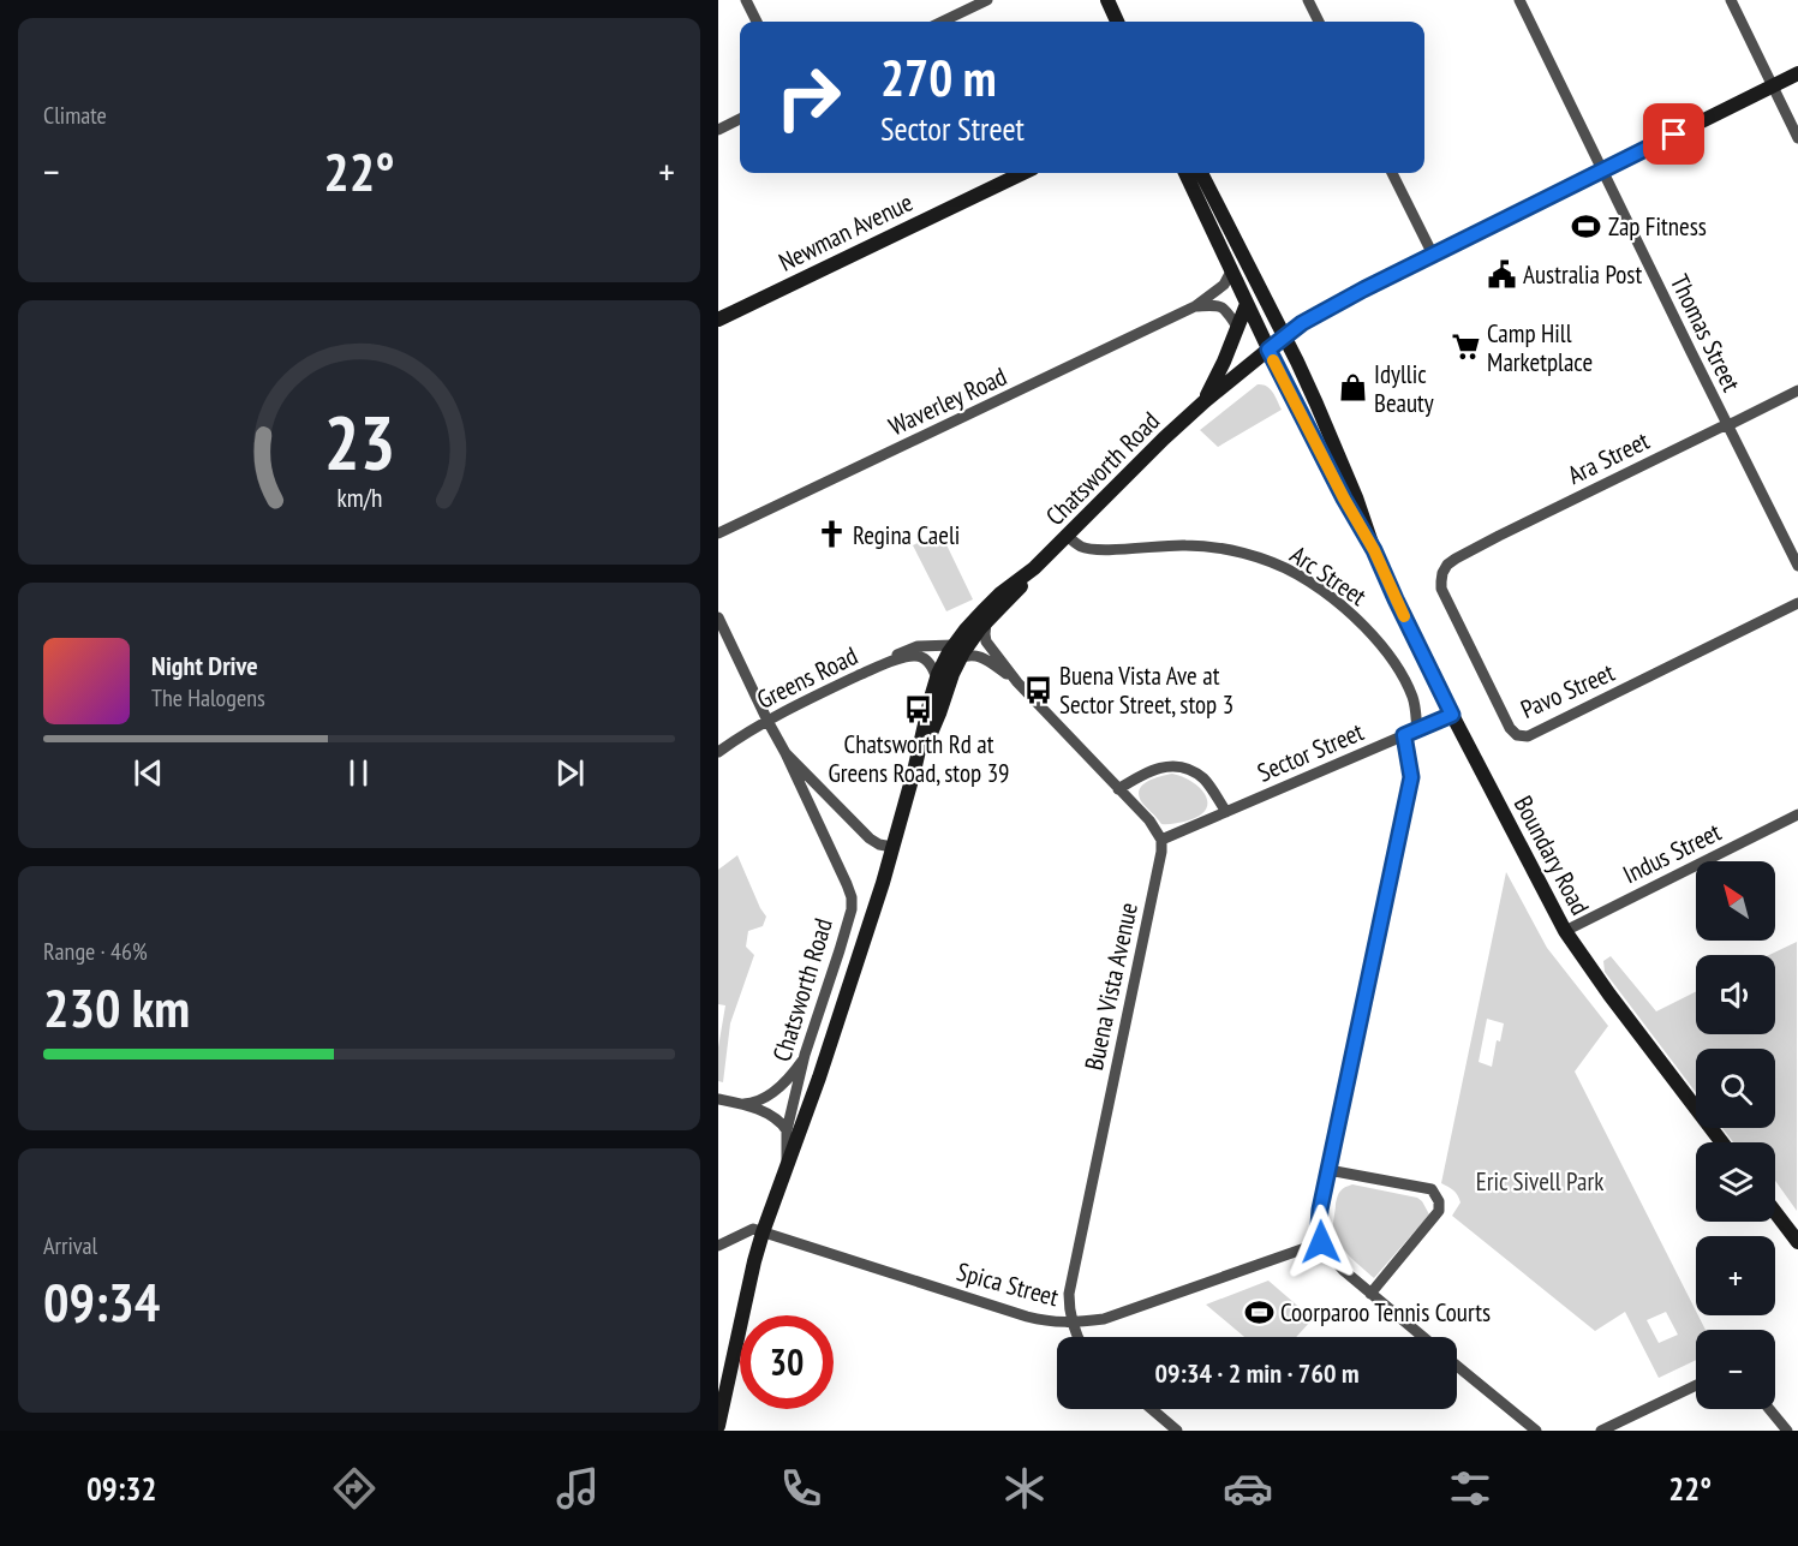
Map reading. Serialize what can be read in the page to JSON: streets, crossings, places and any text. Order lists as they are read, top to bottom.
{
  "streets": {
    "main road": ["Newman Avenue", "Chatsworth Road", "Boundary Road"],
    "street": [
      "Thomas Street",
      "Waverley Road",
      "Ara Street",
      "Arc Street",
      "Greens Road",
      "Pavo Street",
      "Sector Street",
      "Indus Street",
      "Buena Vista Avenue",
      "Spica Street"
    ]
  },
  "crossings": [
    ["Thomas Street", "Ara Street"],
    ["Thomas Street", "Chatsworth Road"],
    ["Waverley Road", "Boundary Road"],
    ["Ara Street", "Pavo Street"],
    ["Chatsworth Road", "Arc Street"],
    ["Chatsworth Road", "Greens Road"],
    ["Chatsworth Road", "Boundary Road"],
    ["Chatsworth Road", "Spica Street"],
    ["Arc Street", "Sector Street"],
    ["Sector Street", "Boundary Road"],
    ["Sector Street", "Buena Vista Avenue"],
    ["Indus Street", "Boundary Road"],
    ["Buena Vista Avenue", "Spica Street"]
  ],
  "parks": ["Eric Sivell Park"],
  "places": {
    "sports": ["Zap Fitness", "Coorparoo Tennis Courts"],
    "public building": ["Australia Post"],
    "supermarket": ["Camp Hill Marketplace"],
    "shop": ["Idyllic Beauty"],
    "church": ["Regina Caeli"],
    "bus stop": ["Buena Vista Ave at Sector Street, stop 3", "Chatsworth Rd at Greens Road, stop 39"]
  },
  "north": "top left",
  "page": {
    "tile": [
      "Climate",
      ["Range · 46%", "230 km"],
      ["Arrival", "09:34"]
    ],
    "turn": ["270 m", "Sector Street"],
    "heat": ["−", "22°", "+"],
    "song": ["Night Drive", "The Halogens"],
    "map_buttons": ["+", "−"],
    "limit": "30",
    "trip": "09:34 · 2 min · 760 m",
    "tabs": ["09:32", "22°"],
    "gauge": ["23", "km/h"]
  }
}
